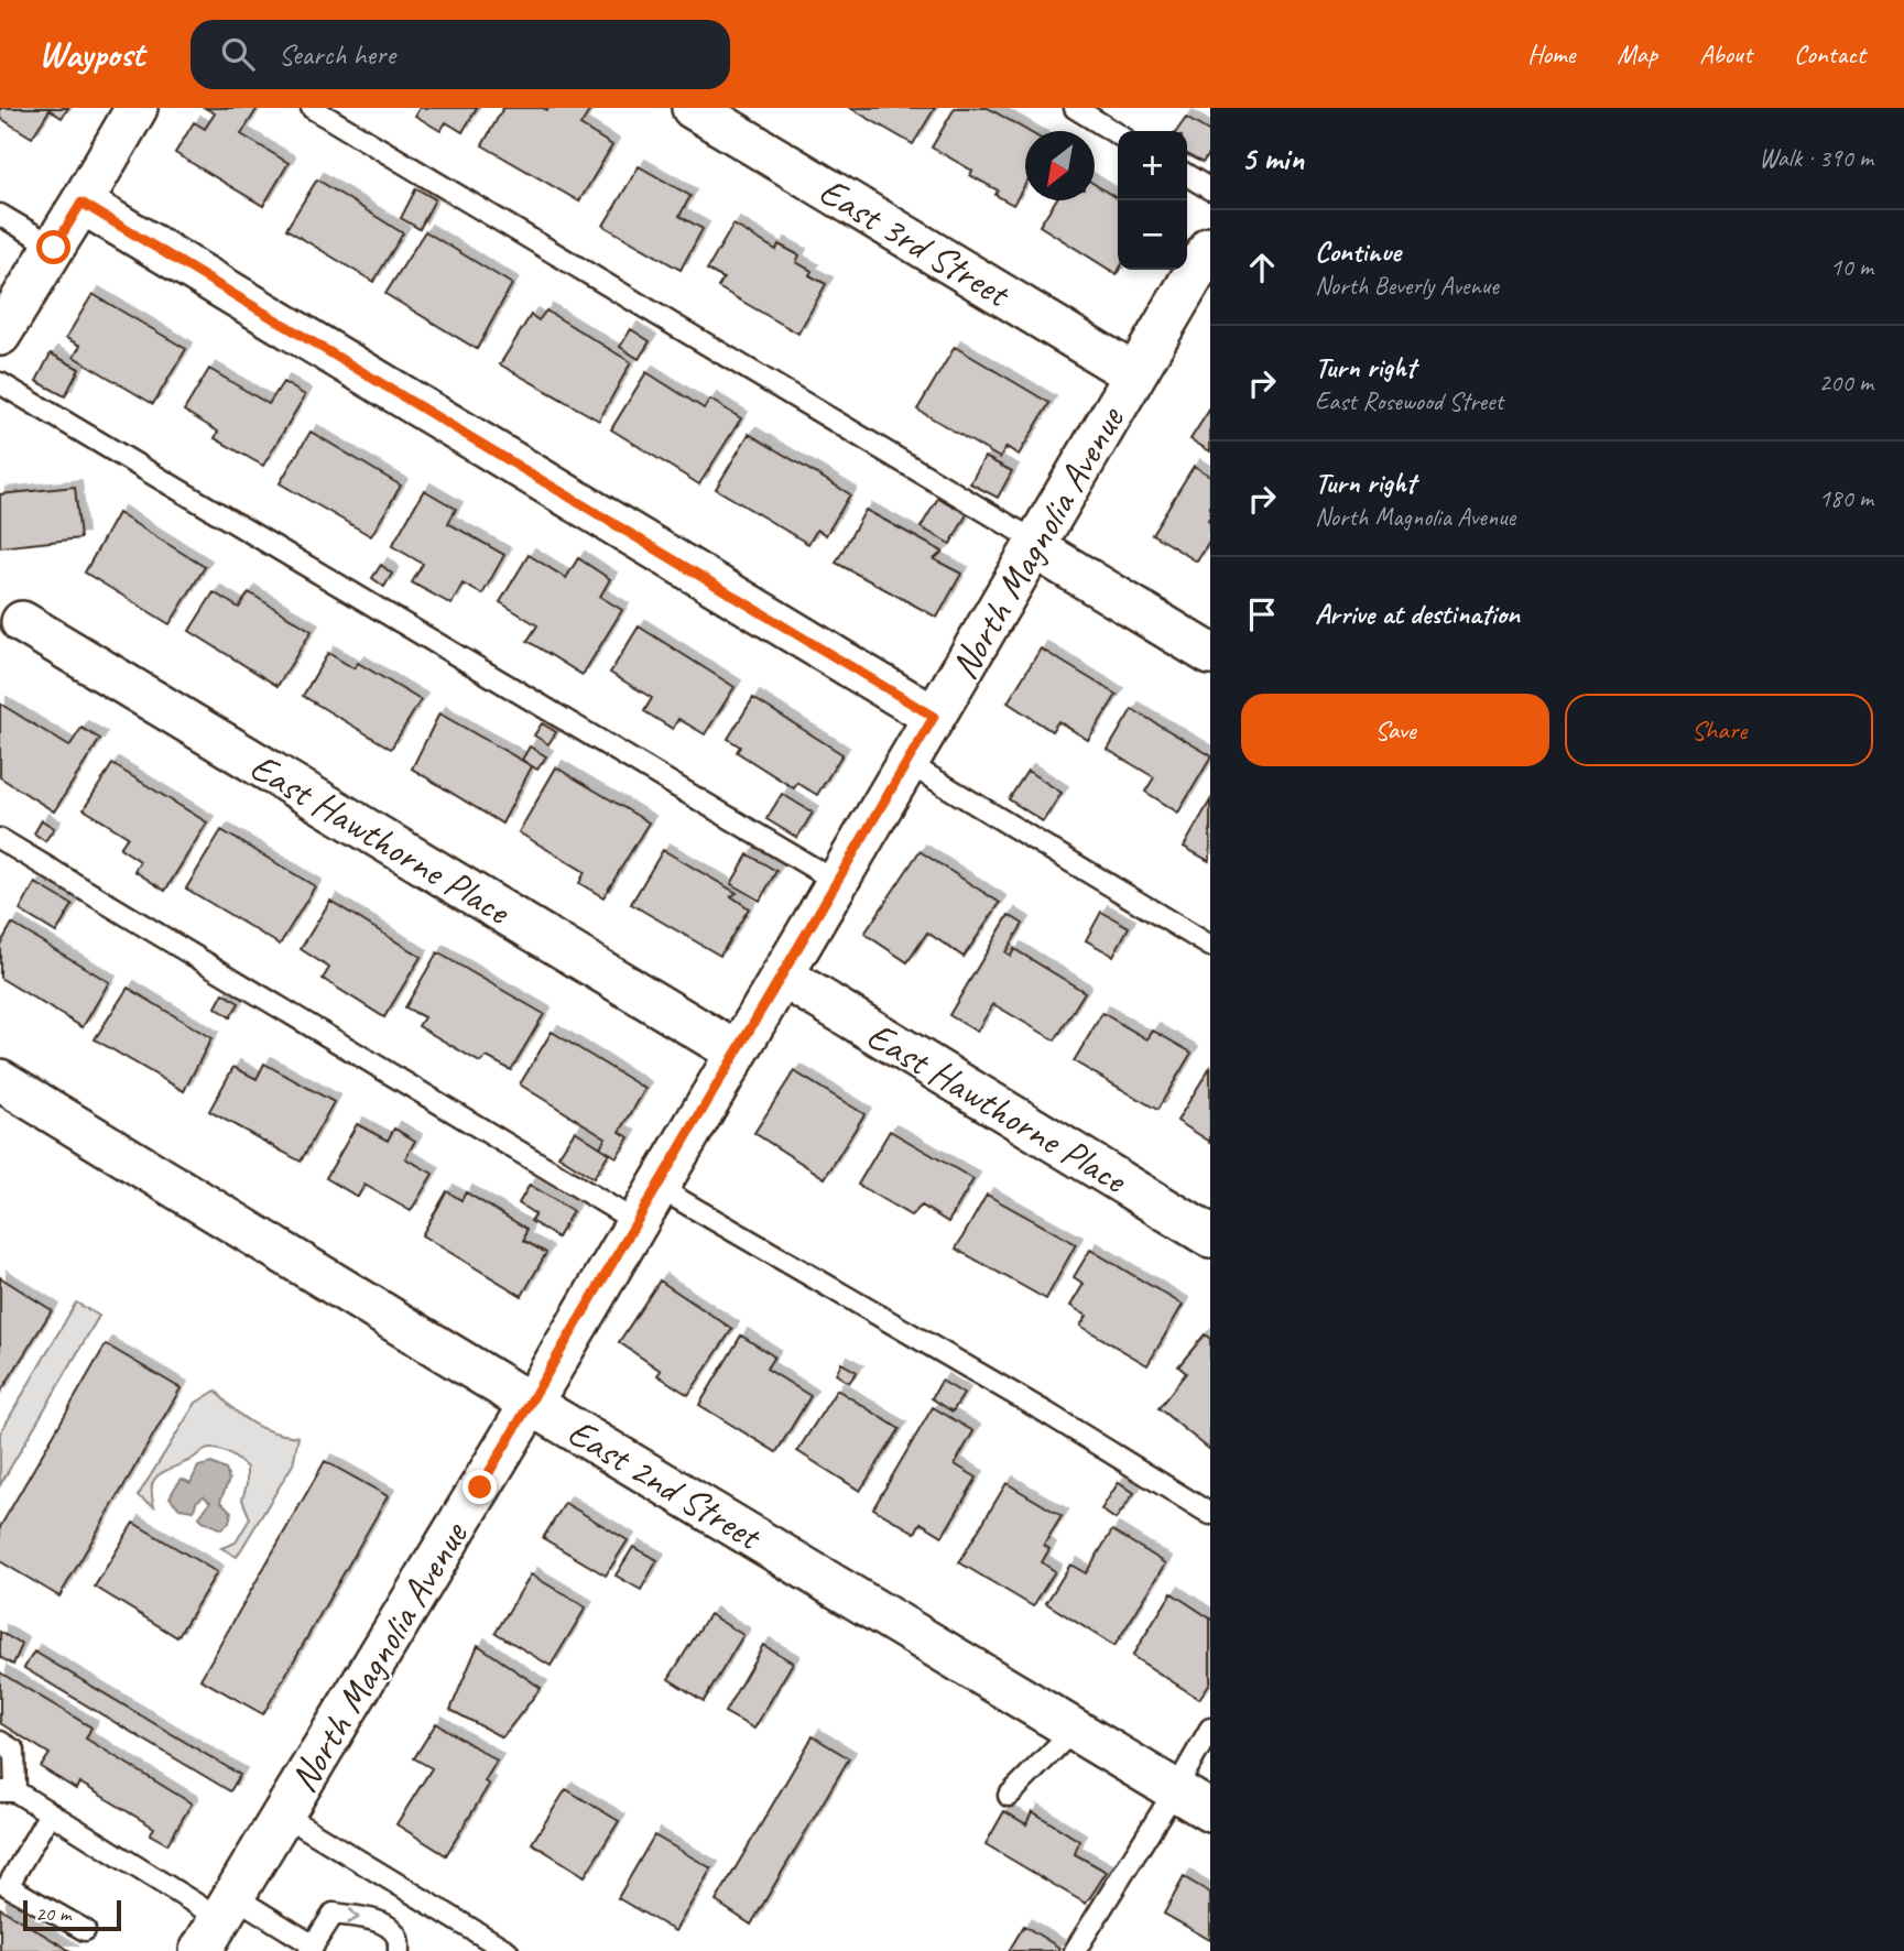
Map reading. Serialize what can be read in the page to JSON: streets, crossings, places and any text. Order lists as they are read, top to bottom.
{
  "streets": {
    "street": [
      "East 3rd Street",
      "North Magnolia Avenue",
      "East Hawthorne Place",
      "East 2nd Street"
    ]
  },
  "crossings": [
    ["East 3rd Street", "North Magnolia Avenue"],
    ["North Magnolia Avenue", "East Hawthorne Place"],
    ["North Magnolia Avenue", "East 2nd Street"]
  ],
  "scale_bar": "20 m",
  "north": "bottom left",
  "page": {
    "header": "Waypost",
    "search": "Search here",
    "nav": [
      "Home",
      "Map",
      "About",
      "Contact"
    ],
    "heading": ["5 min", "Walk · 390 m"],
    "map_buttons": ["+", "−"],
    "list": [
      ["Continue", "North Beverly Avenue", "10 m"],
      ["Turn right", "East Rosewood Street", "200 m"],
      ["Turn right", "North Magnolia Avenue", "180 m"],
      "Arrive at destination"
    ],
    "buttons": ["Save", "Share"],
    "scale": "20 m"
  }
}
